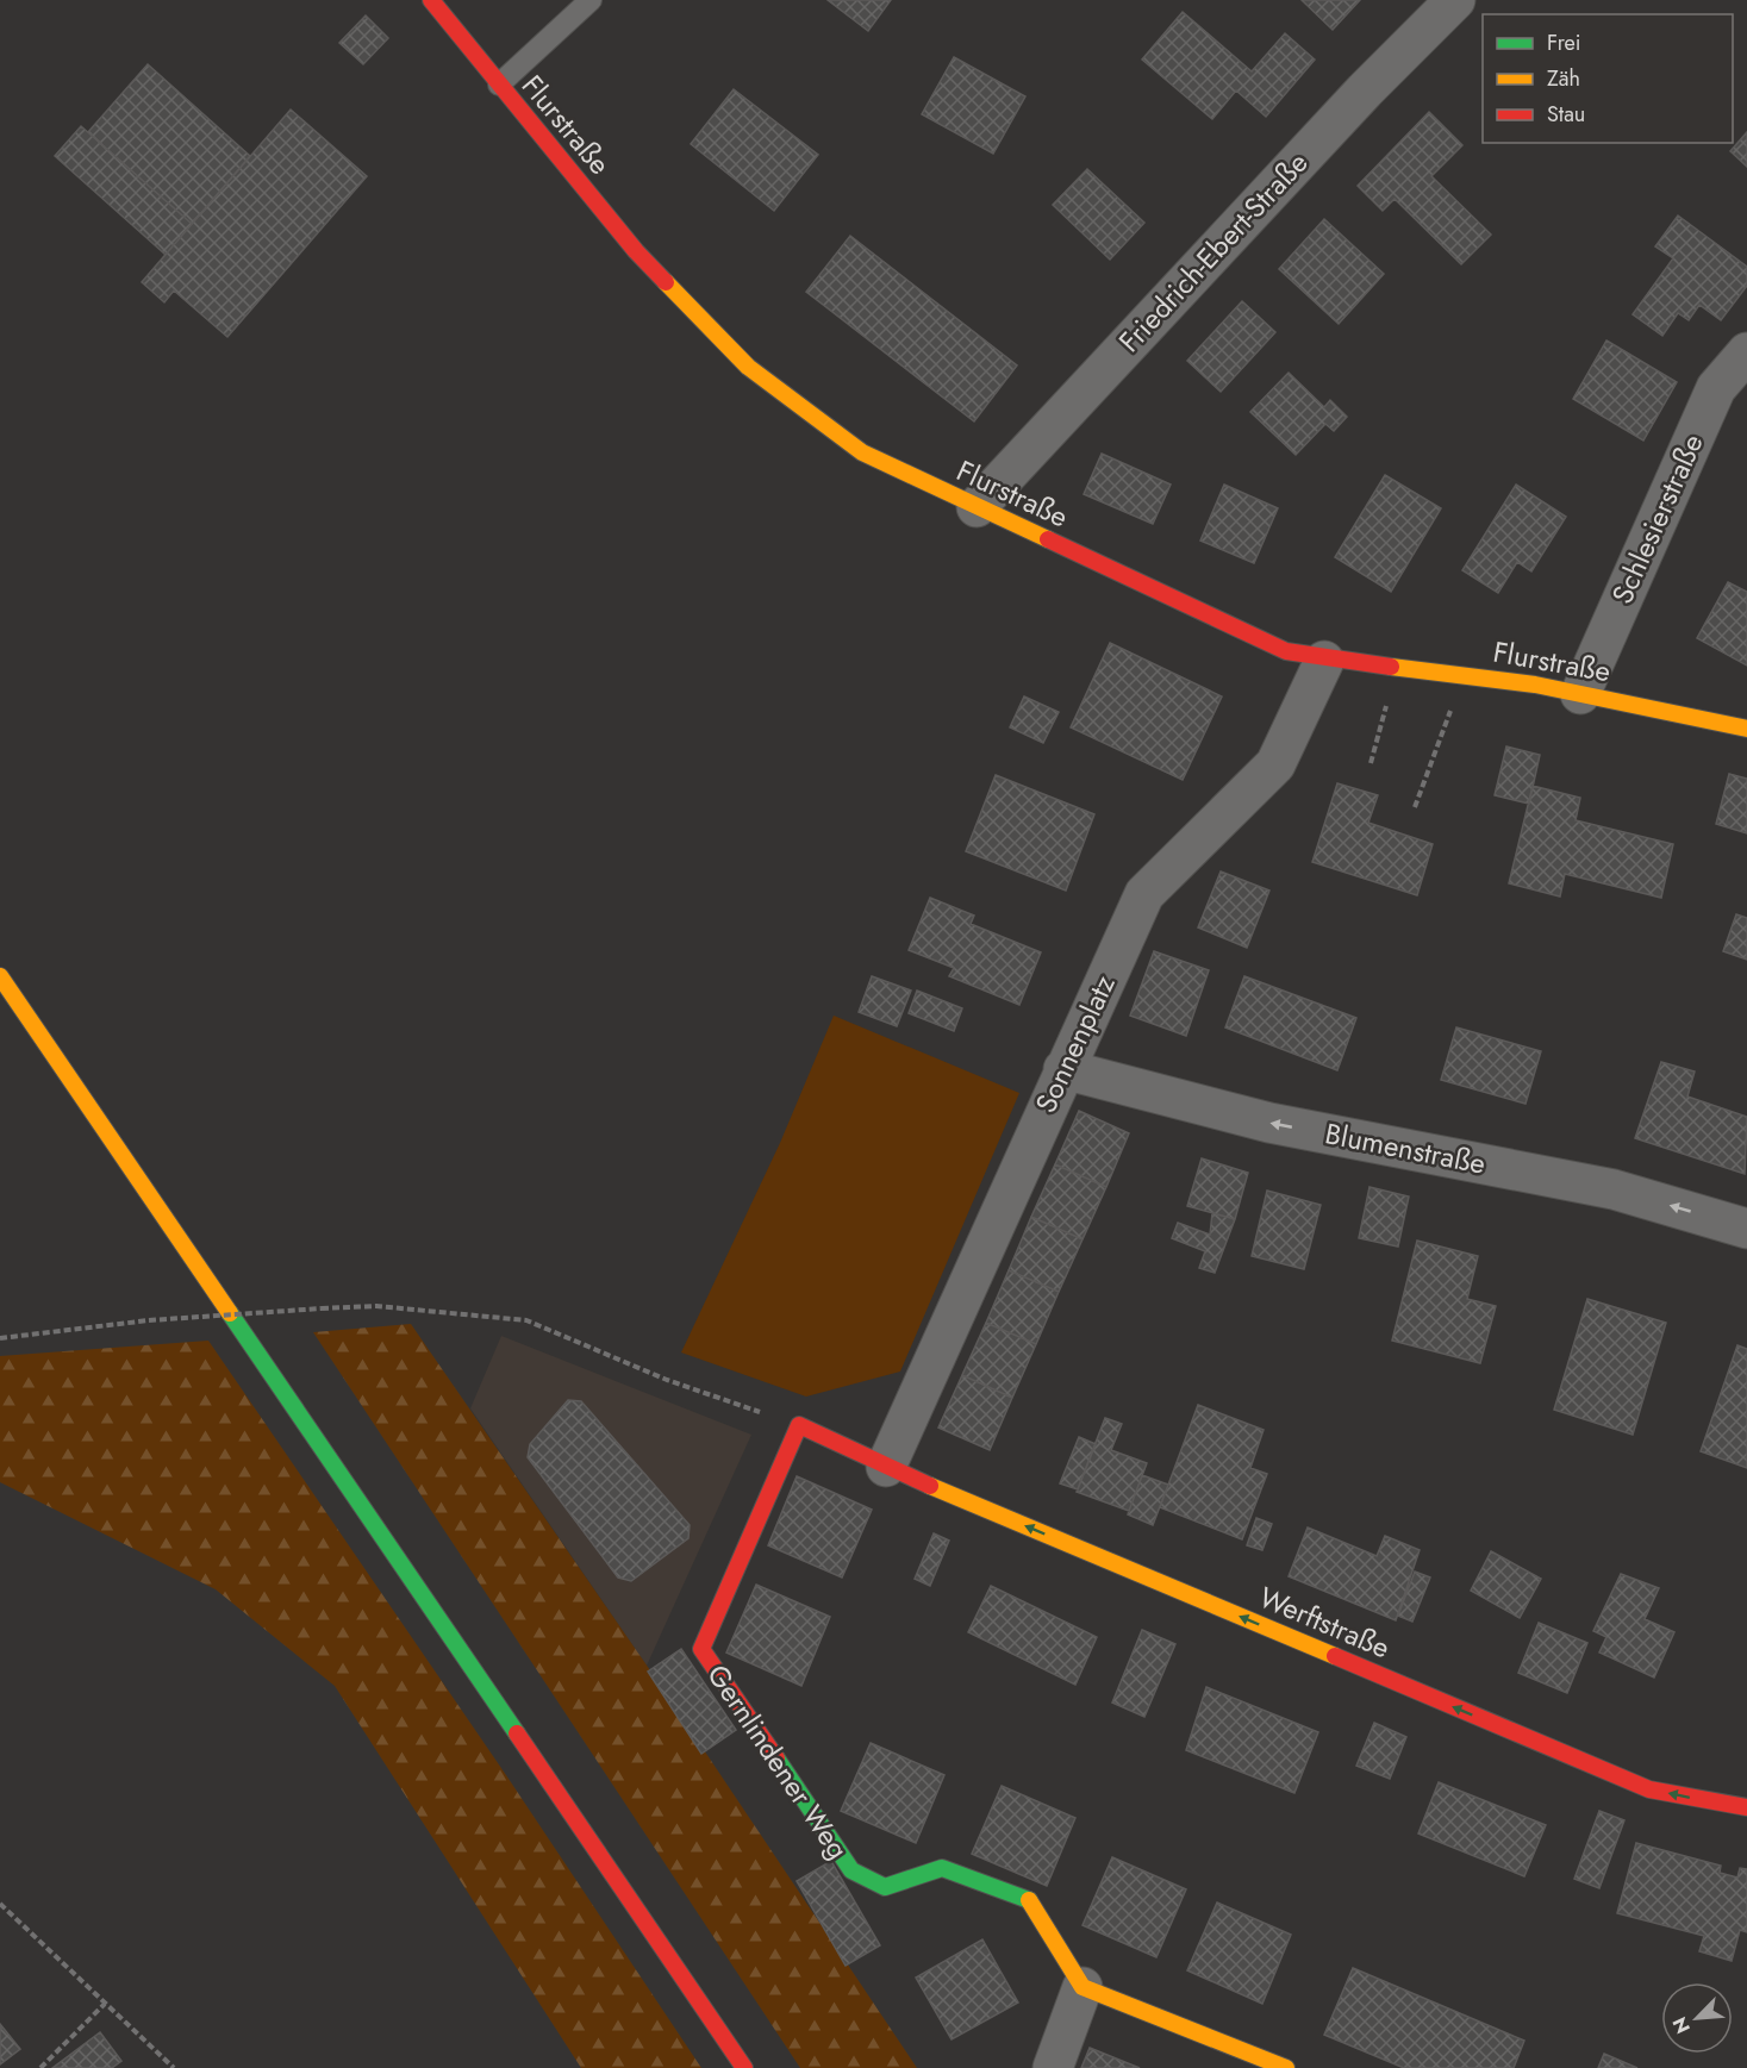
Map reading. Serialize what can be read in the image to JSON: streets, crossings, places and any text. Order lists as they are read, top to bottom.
{
  "streets": {
    "main road": ["Flurstraße", "Werftstraße", "Gernlindener Weg"],
    "street": [
      "Friedrich-Ebert-Straße",
      "Schlesierstraße",
      "Sonnenplatz",
      "Blumenstraße"
    ]
  },
  "crossings": [
    ["Flurstraße", "Friedrich-Ebert-Straße"],
    ["Flurstraße", "Schlesierstraße"],
    ["Flurstraße", "Sonnenplatz"],
    ["Sonnenplatz", "Blumenstraße"],
    ["Sonnenplatz", "Werftstraße"],
    ["Werftstraße", "Gernlindener Weg"]
  ],
  "one_way": ["Blumenstraße", "Werftstraße"],
  "legend": ["Frei", "Zäh", "Stau"],
  "north": "bottom left"
}
